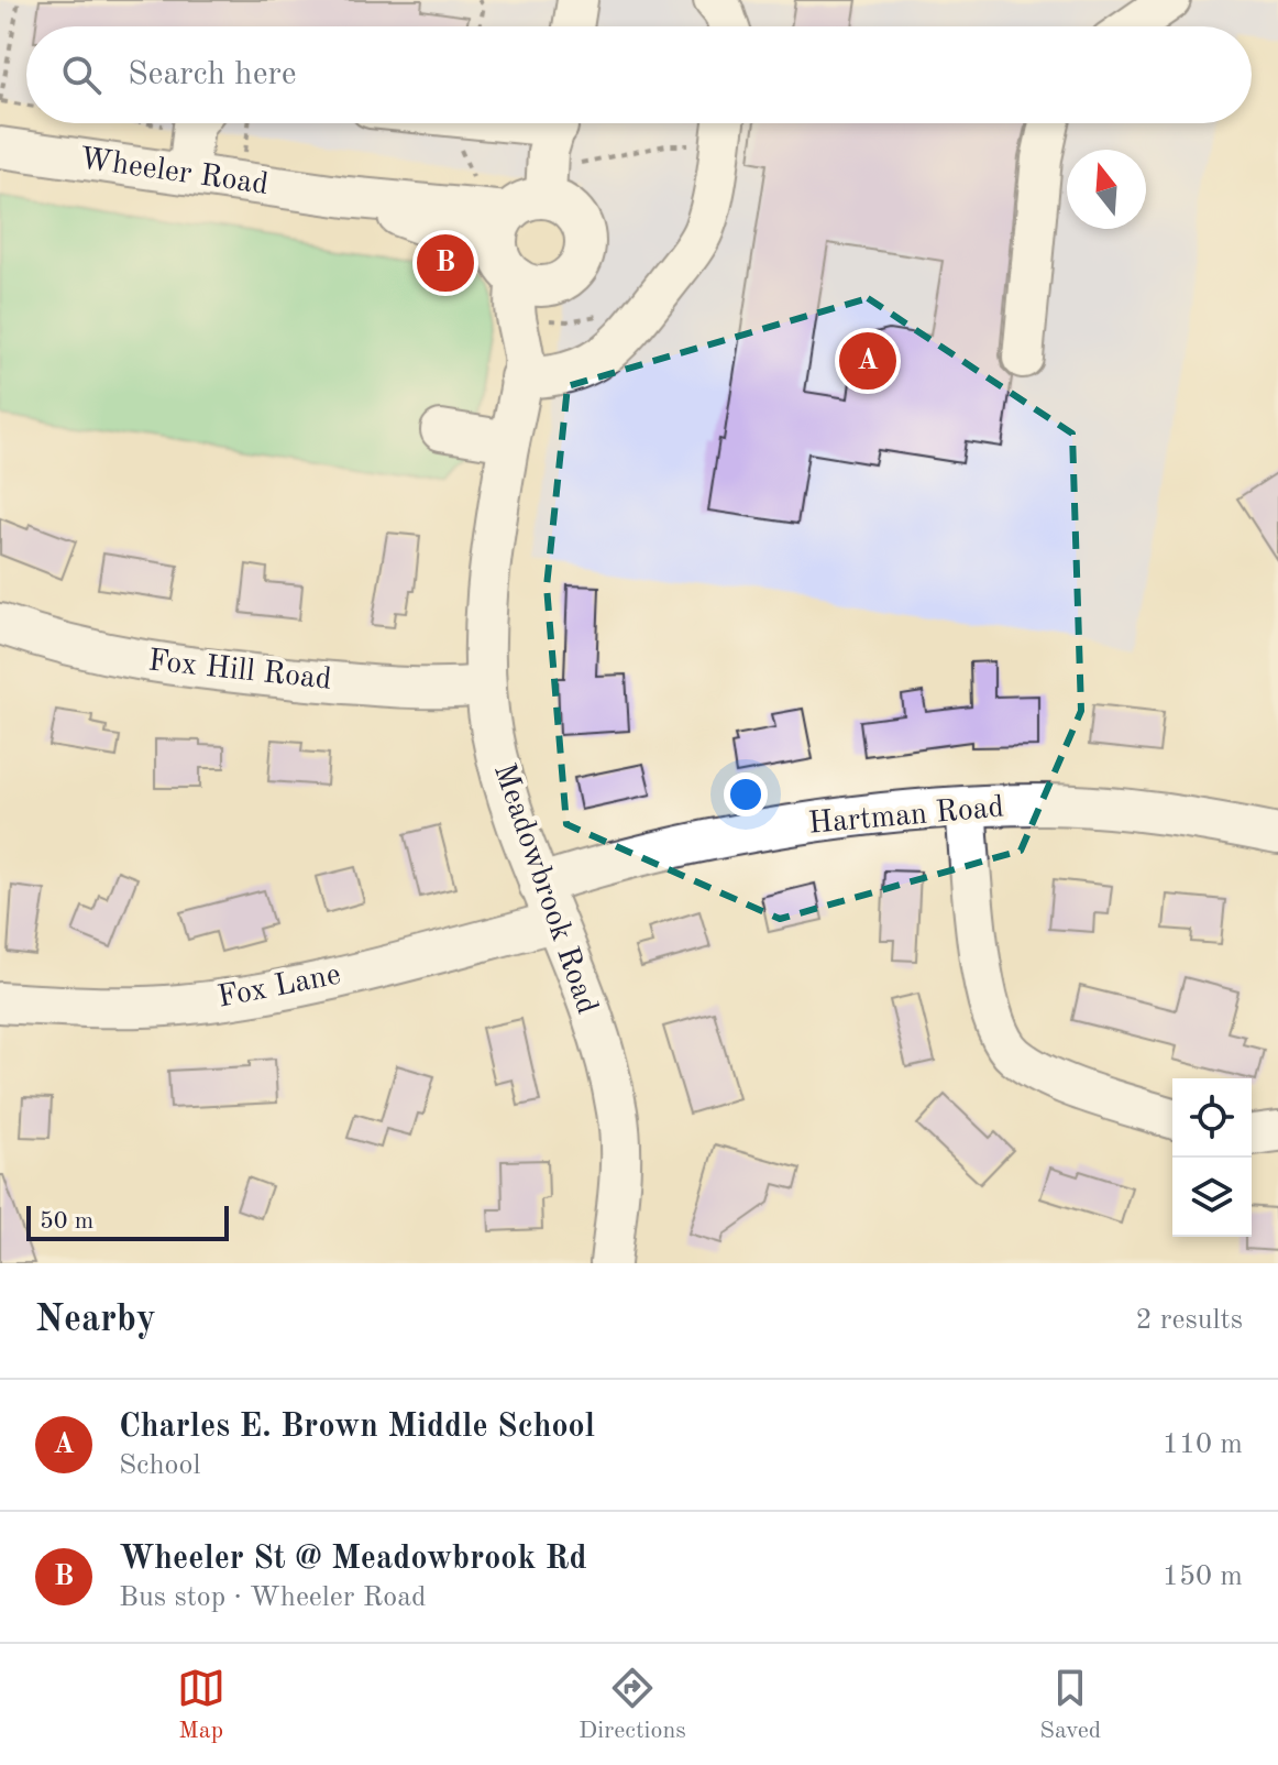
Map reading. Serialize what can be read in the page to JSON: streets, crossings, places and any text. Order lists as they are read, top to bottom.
{
  "streets": {
    "street": [
      "Wheeler Road",
      "Fox Hill Road",
      "Hartman Road",
      "Meadowbrook Road",
      "Fox Lane"
    ]
  },
  "crossings": [
    ["Wheeler Road", "Meadowbrook Road"],
    ["Fox Hill Road", "Meadowbrook Road"],
    ["Hartman Road", "Meadowbrook Road"],
    ["Meadowbrook Road", "Fox Lane"]
  ],
  "scale_bar": "50 m",
  "north": "top",
  "page": {
    "search": "Search here",
    "pins": ["B", "A"],
    "scale": "50 m",
    "heading": ["Nearby", "2 results"],
    "list": [
      {
        "mark": "A",
        "name": "Charles E. Brown Middle School",
        "note": "School",
        "value": "110 m"
      },
      {
        "mark": "B",
        "name": "Wheeler St @ Meadowbrook Rd",
        "note": "Bus stop · Wheeler Road",
        "value": "150 m"
      }
    ],
    "nav": ["Map", "Directions", "Saved"]
  }
}
